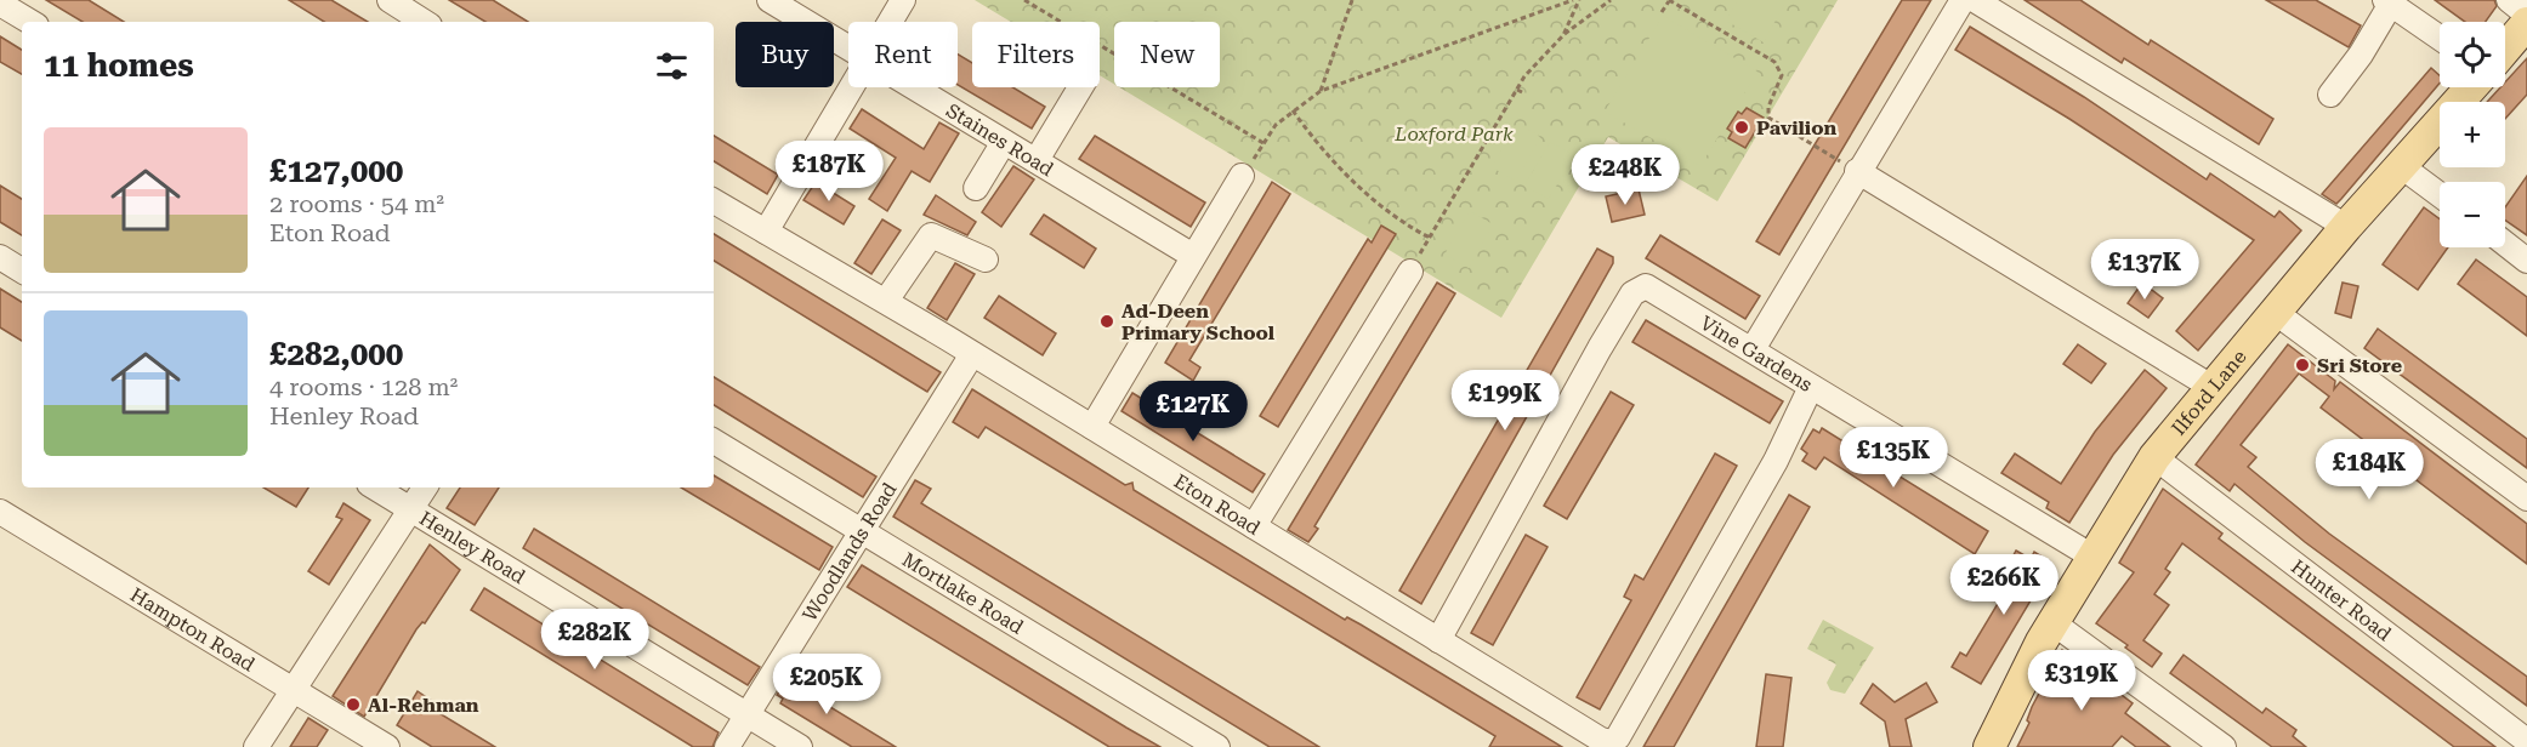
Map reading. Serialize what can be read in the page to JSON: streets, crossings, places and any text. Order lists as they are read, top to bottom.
{
  "streets": {
    "main road": ["Ilford Lane"],
    "street": [
      "Staines Road",
      "Vine Gardens",
      "Eton Road",
      "Henley Road",
      "Woodlands Road",
      "Mortlake Road",
      "Hunter Road",
      "Hampton Road"
    ]
  },
  "crossings": [
    ["Vine Gardens", "Ilford Lane"],
    ["Vine Gardens", "Eton Road"],
    ["Ilford Lane", "Hunter Road"],
    ["Eton Road", "Woodlands Road"],
    ["Henley Road", "Woodlands Road"],
    ["Woodlands Road", "Mortlake Road"]
  ],
  "parks": ["Loxford Park"],
  "places": [
    "Pavilion",
    "Ad-Deen Primary School",
    "Sri Store",
    "Al-Rehman"
  ],
  "page": {
    "map_buttons": ["+", "−"],
    "chip": [
      "Buy",
      "Rent",
      "Filters",
      "New"
    ],
    "heading": "11 homes",
    "list": [
      {
        "name": "£127,000",
        "note": "2 rooms · 54 m² · Eton Road"
      },
      {
        "name": "£282,000",
        "note": "4 rooms · 128 m² · Henley Road"
      }
    ],
    "price": [
      "£187K",
      "£248K",
      "£137K",
      "£199K",
      "£127K",
      "£135K",
      "£184K",
      "£266K",
      "£282K",
      "£319K",
      "£205K"
    ]
  }
}
